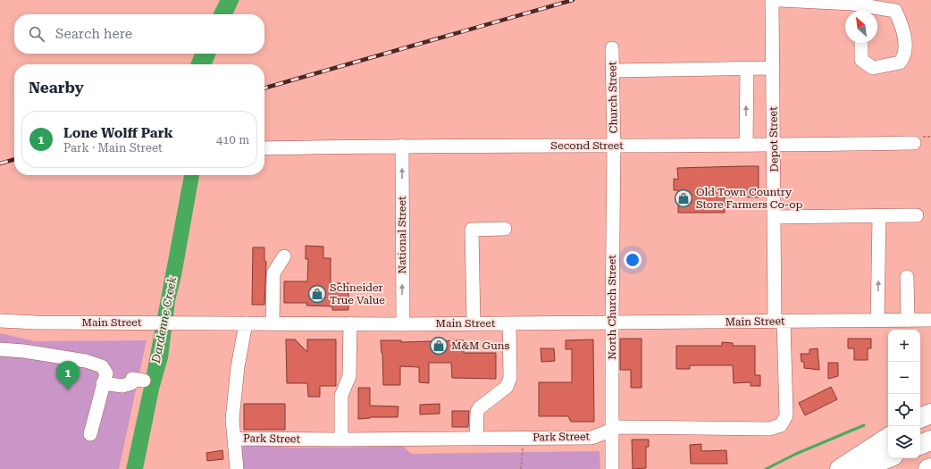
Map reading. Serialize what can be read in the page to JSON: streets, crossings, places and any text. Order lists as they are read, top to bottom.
{
  "streets": {
    "street": [
      "Church Street",
      "Depot Street",
      "Second Street",
      "National Street",
      "North Church Street",
      "Main Street",
      "Park Street"
    ]
  },
  "crossings": [
    ["Church Street", "Second Street"],
    ["Church Street", "North Church Street"],
    ["Depot Street", "Second Street"],
    ["Depot Street", "Main Street"],
    ["Depot Street", "Park Street"],
    ["Second Street", "National Street"],
    ["Second Street", "North Church Street"],
    ["National Street", "Main Street"],
    ["North Church Street", "Main Street"],
    ["North Church Street", "Park Street"],
    ["Main Street", "Park Street"]
  ],
  "one_way": ["National Street"],
  "water": ["Dardenne Creek"],
  "places": {
    "shop": ["Old Town Country Store Farmers Co-op", "Schneider True Value", "M&M Guns"]
  },
  "north": "top left",
  "page": {
    "search": "Search here",
    "heading": "Nearby",
    "list": [
      {
        "mark": "1",
        "name": "Lone Wolff Park",
        "note": "Park · Main Street",
        "value": "410 m"
      }
    ],
    "map_buttons": ["+", "−"],
    "pins": "1"
  }
}
